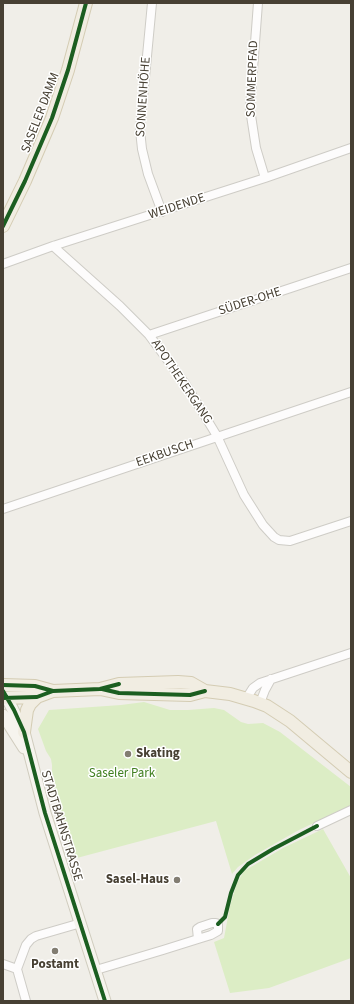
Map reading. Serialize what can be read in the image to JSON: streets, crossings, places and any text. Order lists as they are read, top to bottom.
{
  "streets": {
    "main road": ["SASELER DAMM", "STADTBAHNSTRASSE"],
    "street": [
      "SOMMERPFAD",
      "SONNENHÖHE",
      "WEIDENDE",
      "SÜDER-OHE",
      "APOTHEKERGANG",
      "EEKBUSCH"
    ]
  },
  "crossings": [
    ["SOMMERPFAD", "WEIDENDE"],
    ["SONNENHÖHE", "WEIDENDE"],
    ["WEIDENDE", "APOTHEKERGANG"],
    ["SÜDER-OHE", "APOTHEKERGANG"],
    ["APOTHEKERGANG", "EEKBUSCH"]
  ],
  "parks": ["Saseler Park"],
  "places": ["Skating", "Sasel-Haus", "Postamt"]
}
